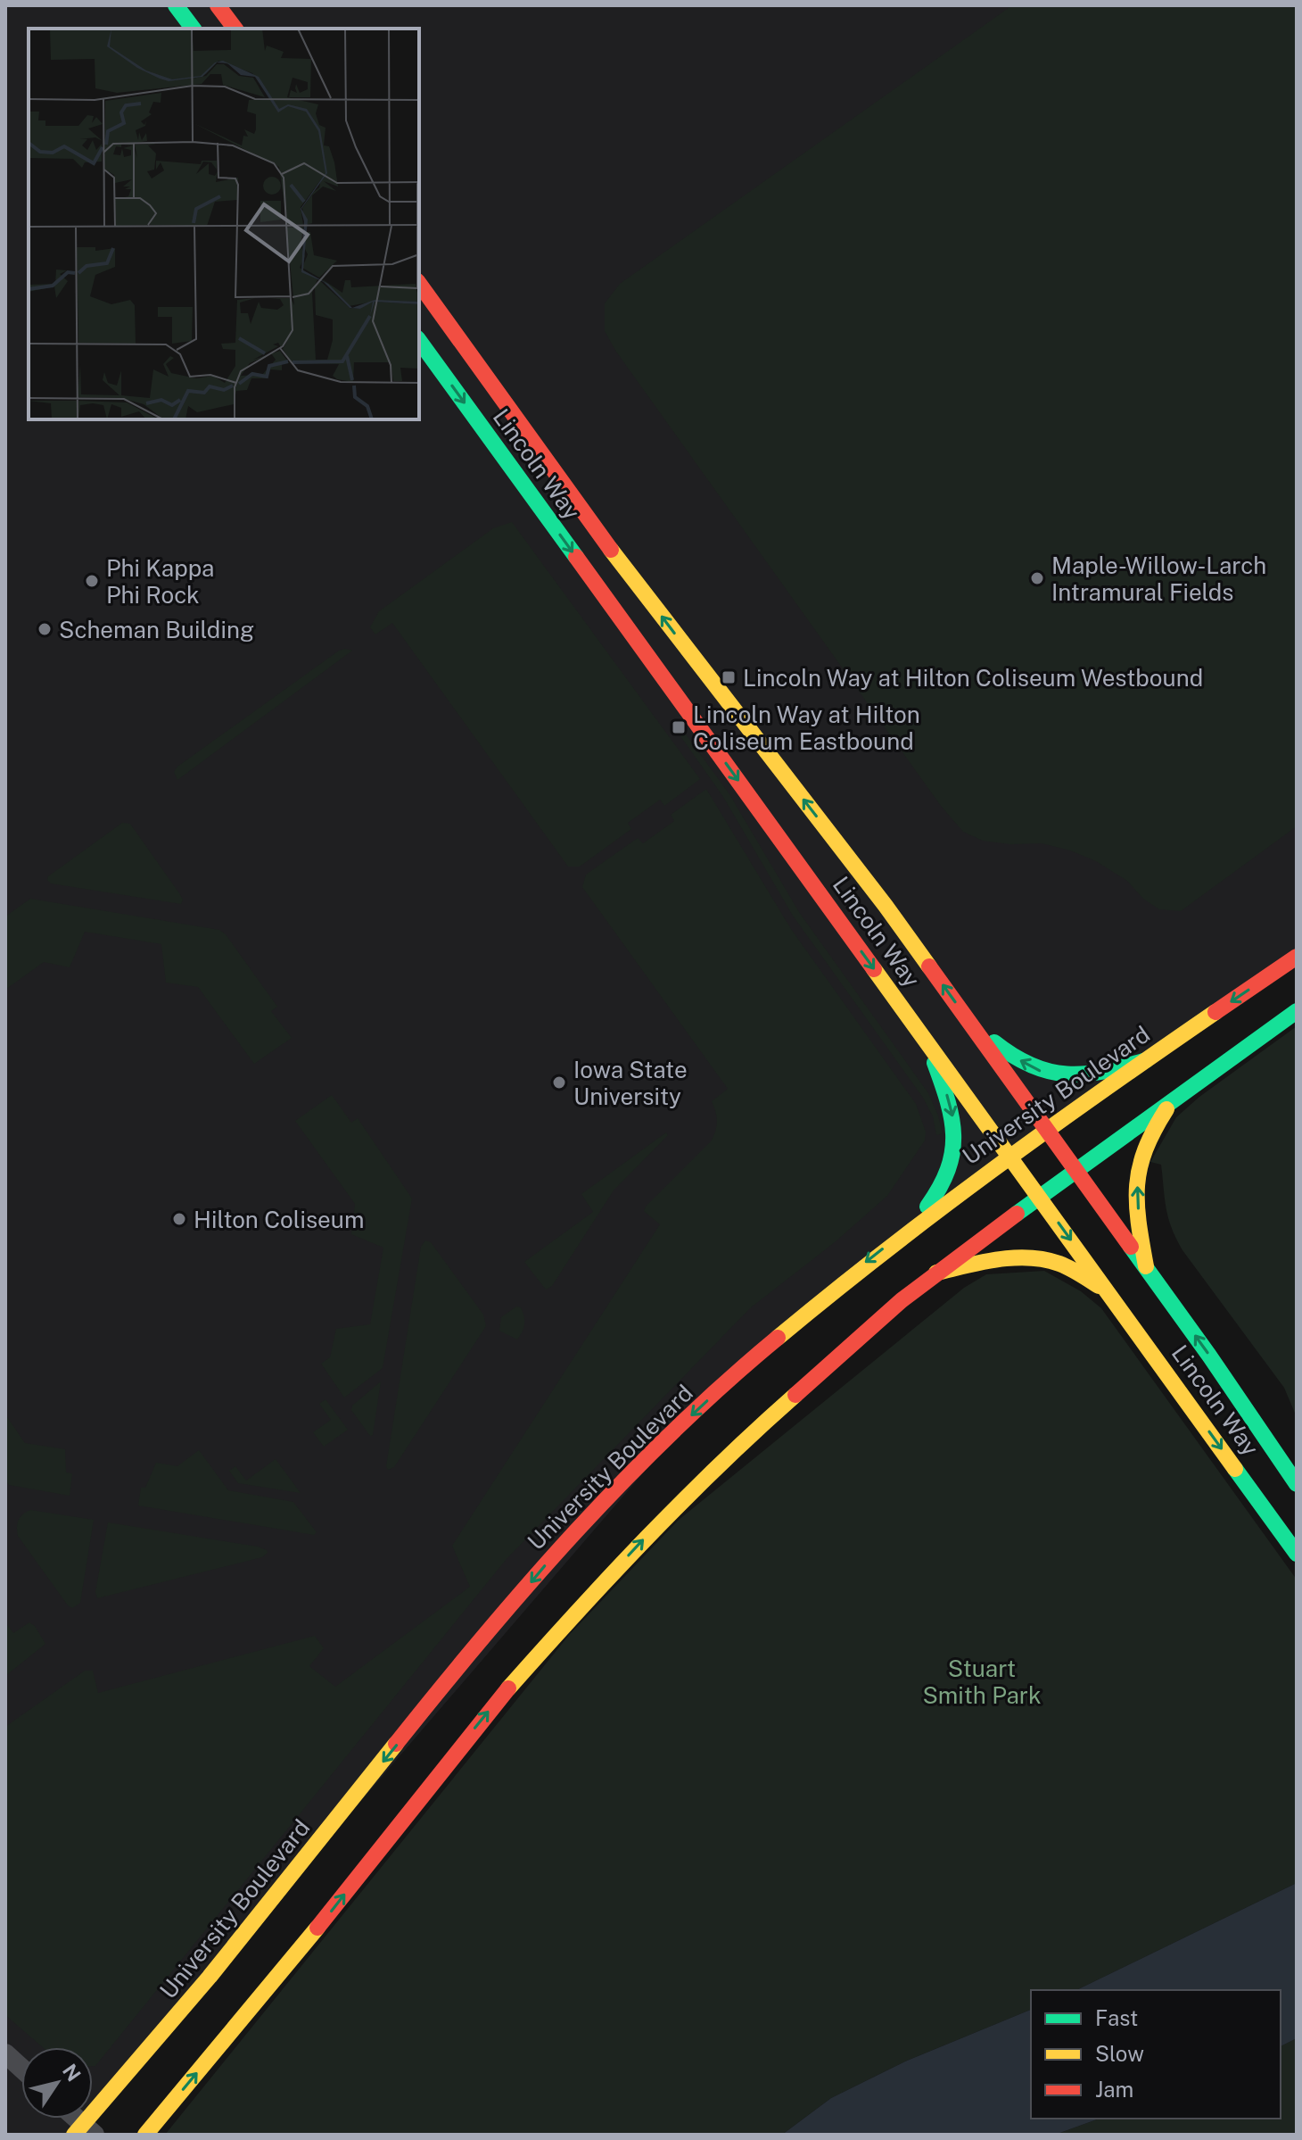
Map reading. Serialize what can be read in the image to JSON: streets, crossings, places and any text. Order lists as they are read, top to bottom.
{
  "streets": {
    "main road": ["Lincoln Way", "University Boulevard"]
  },
  "crossings": [
    ["Lincoln Way", "University Boulevard"]
  ],
  "parks": ["Stuart Smith Park"],
  "places": {
    "other": [
      "Maple-Willow-Larch Intramural Fields",
      "Phi Kappa Phi Rock",
      "Scheman Building",
      "Iowa State University",
      "Hilton Coliseum"
    ],
    "transit": ["Lincoln Way at Hilton Coliseum Westbound", "Lincoln Way at Hilton Coliseum Eastbound"]
  },
  "legend": ["Fast", "Slow", "Jam"],
  "north": "top right"
}
